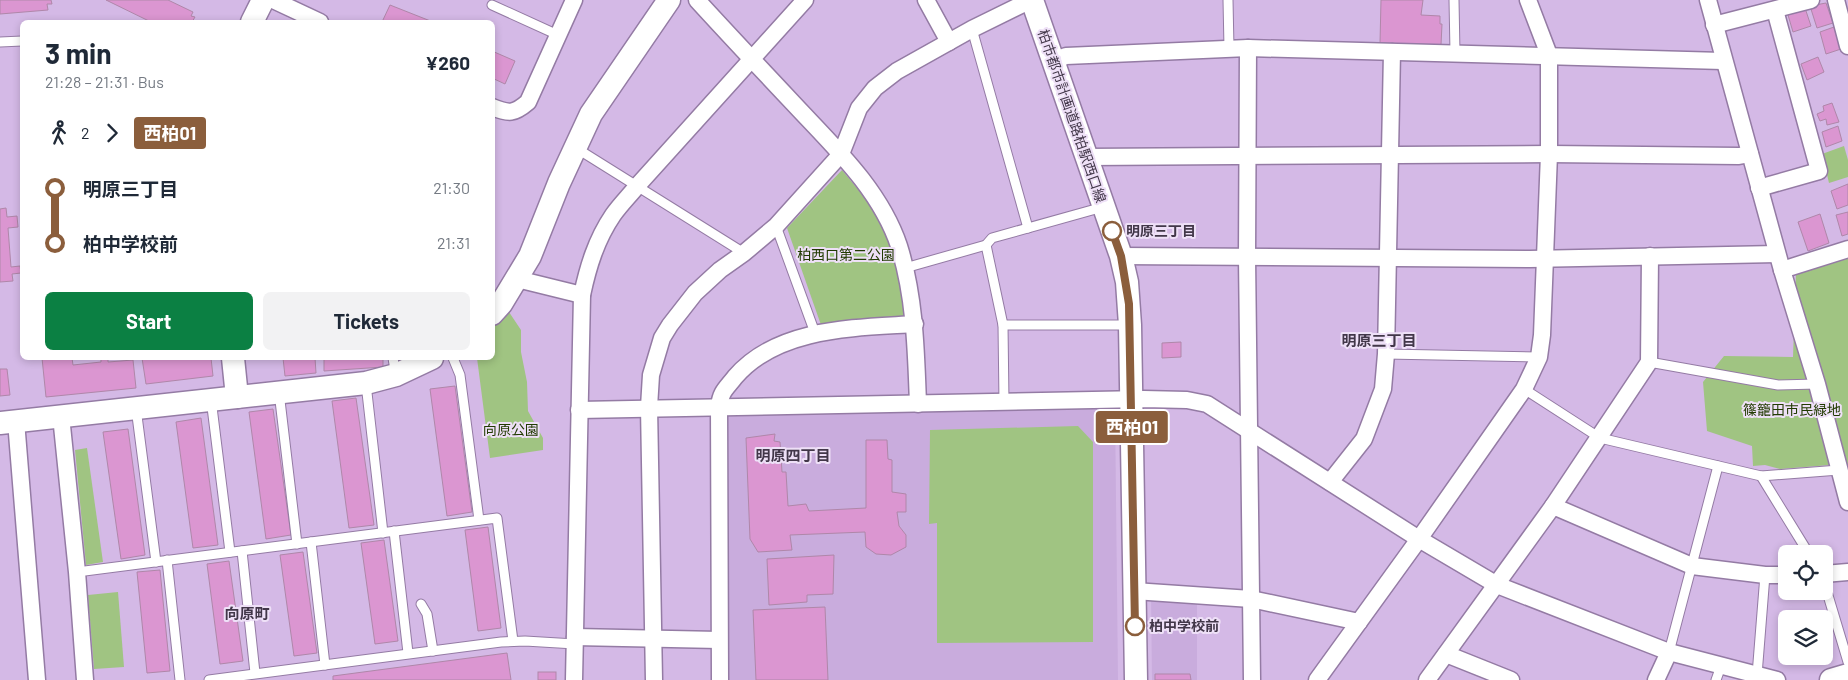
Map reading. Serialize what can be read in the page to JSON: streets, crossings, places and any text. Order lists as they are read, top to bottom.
{
  "streets": {
    "street": ["柏市都市計画道路柏駅西口線"]
  },
  "districts": ["明原三丁目", "明原四丁目", "向原町"],
  "parks": ["柏西口第二公園", "篠籠田市民緑地", "向原公園"],
  "places": ["明原三丁目", "柏中学校前"],
  "lines": ["bus line 西柏01"],
  "page": {
    "on_map": "西柏01",
    "heading": ["3 min", "21:28 – 21:31 · Bus", "¥260"],
    "legs": ["2", "西柏01"],
    "list": [
      {
        "name": "明原三丁目",
        "value": "21:30"
      },
      {
        "name": "柏中学校前",
        "value": "21:31"
      }
    ],
    "buttons": ["Start", "Tickets"]
  }
}
